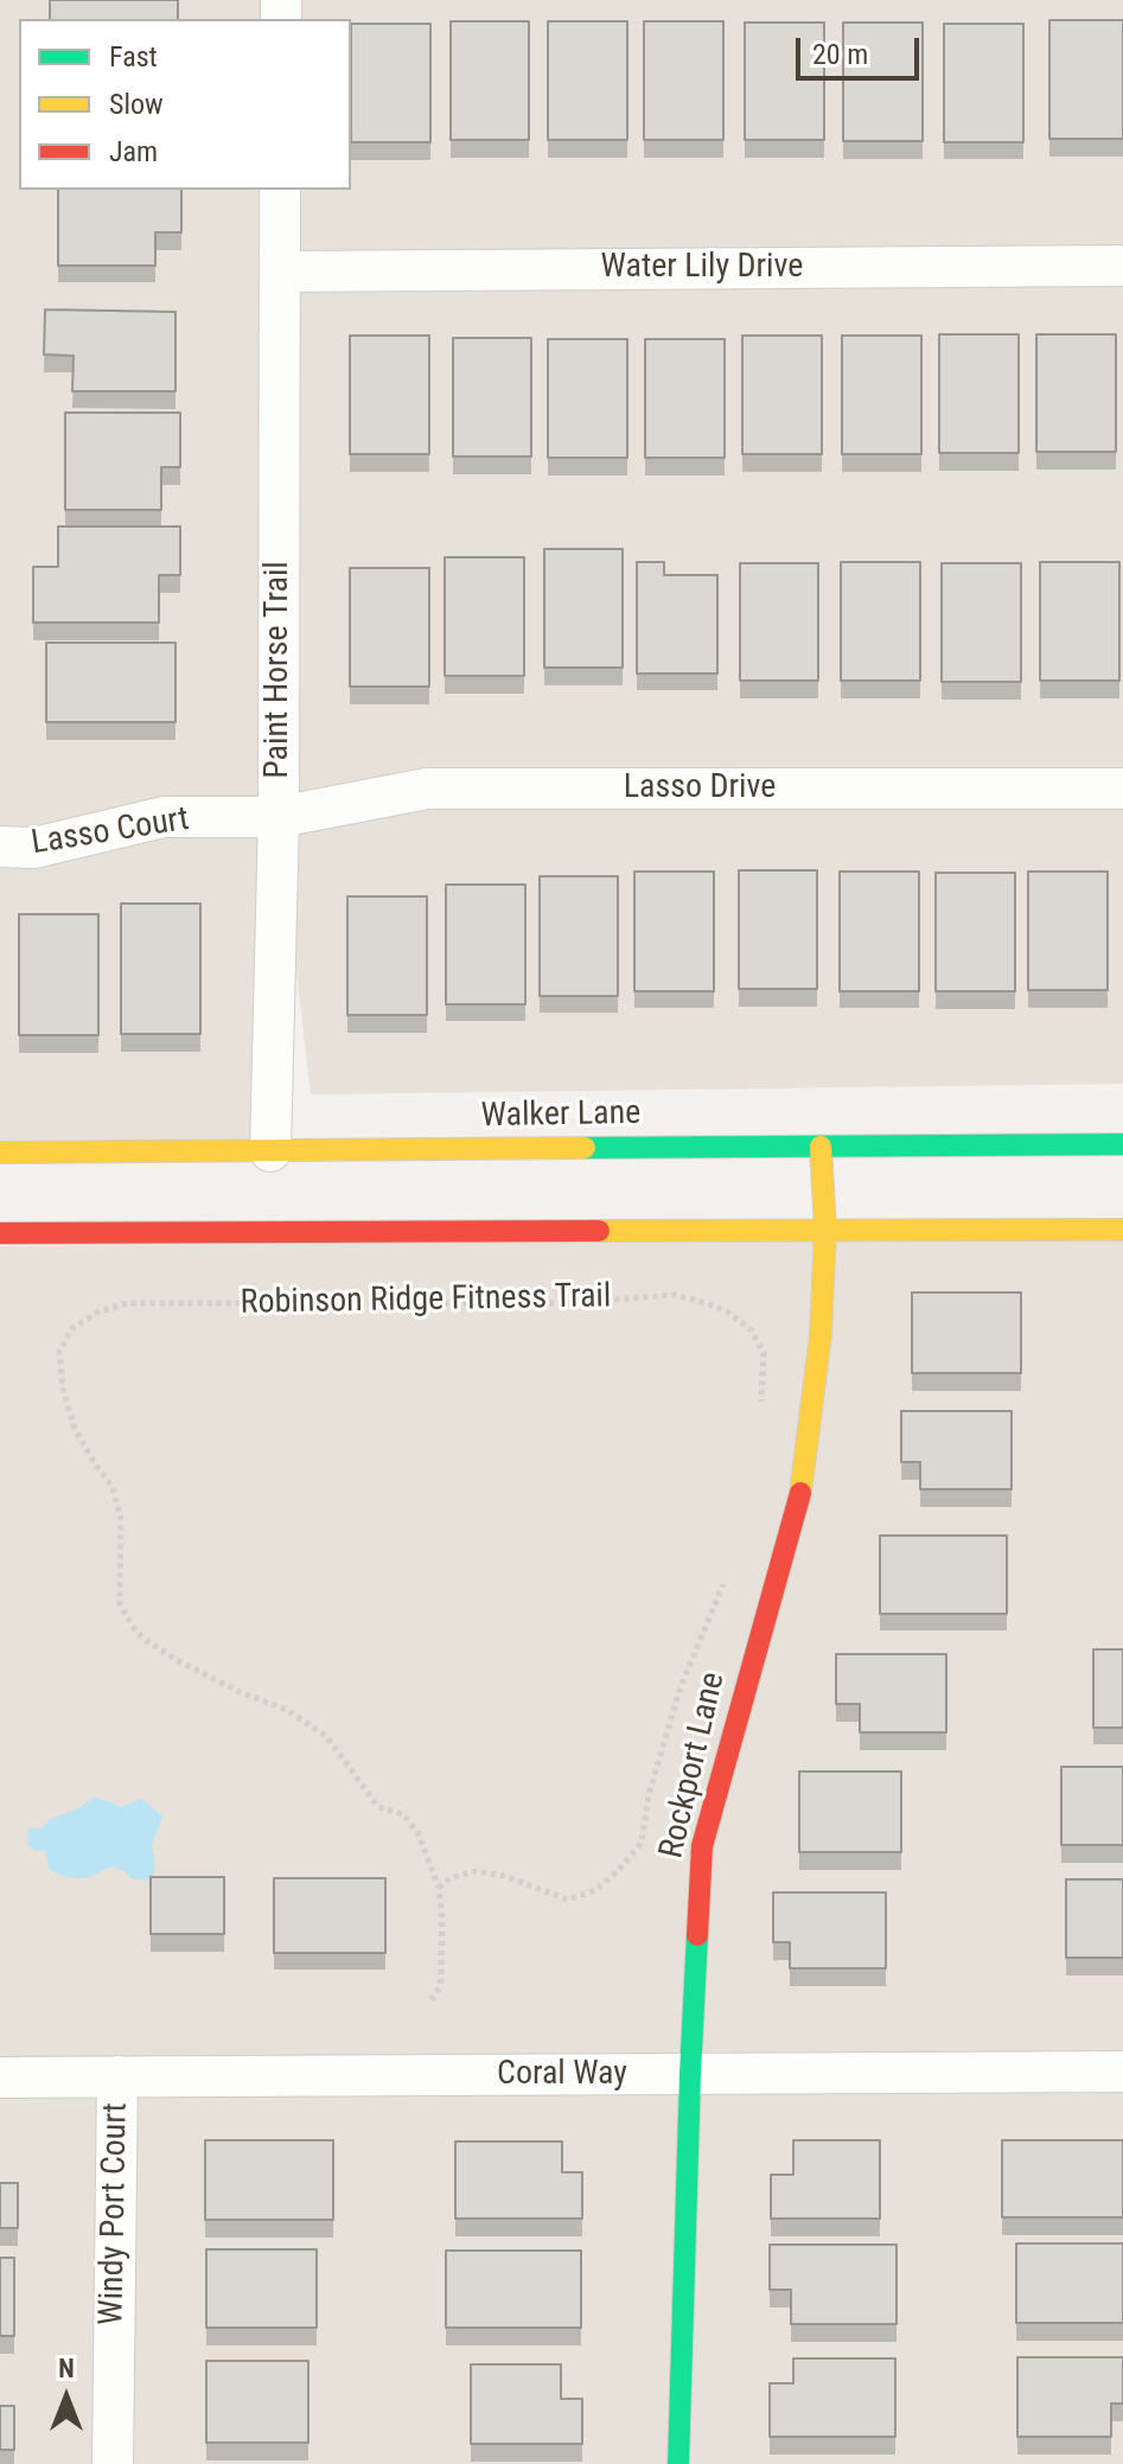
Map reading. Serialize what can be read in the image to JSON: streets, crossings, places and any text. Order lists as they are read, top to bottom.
{
  "streets": {
    "street": [
      "Water Lily Drive",
      "Paint Horse Trail",
      "Lasso Drive",
      "Lasso Court",
      "Walker Lane",
      "Rockport Lane",
      "Coral Way",
      "Windy Port Court"
    ],
    "path": ["Robinson Ridge Fitness Trail"]
  },
  "crossings": [
    ["Water Lily Drive", "Paint Horse Trail"],
    ["Paint Horse Trail", "Lasso Drive"],
    ["Paint Horse Trail", "Lasso Court"],
    ["Paint Horse Trail", "Walker Lane"],
    ["Lasso Drive", "Lasso Court"],
    ["Walker Lane", "Rockport Lane"],
    ["Rockport Lane", "Coral Way"],
    ["Coral Way", "Windy Port Court"]
  ],
  "legend": ["Fast", "Slow", "Jam"],
  "scale_bar": "20 m",
  "north": "top"
}
